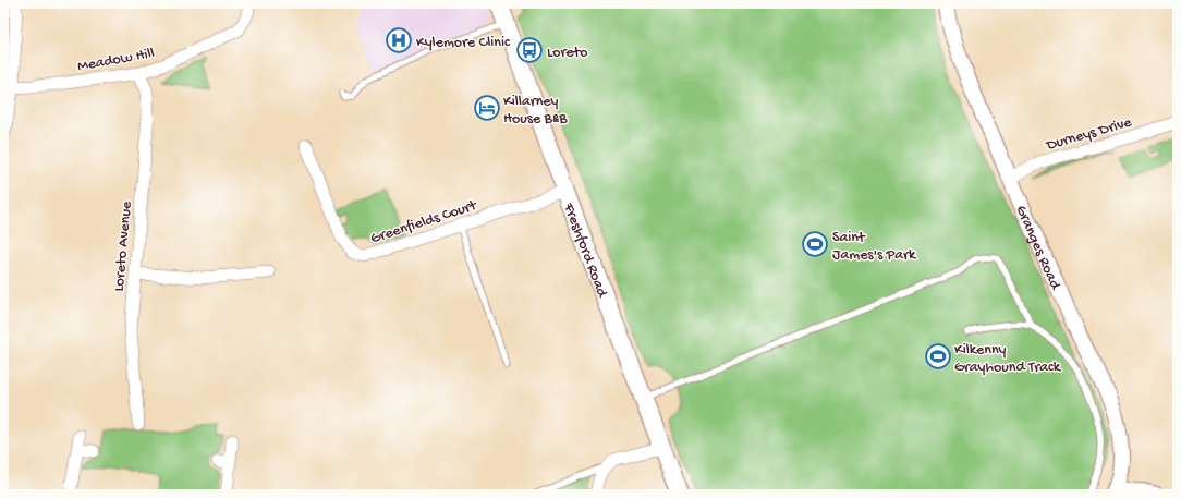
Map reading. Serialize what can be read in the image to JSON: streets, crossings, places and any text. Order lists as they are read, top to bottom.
{
  "streets": {
    "main road": ["Freshford Road"],
    "street": [
      "Meadow Hill",
      "Durneys Drive",
      "Greenfields Court",
      "Loreto Avenue",
      "Granges Road"
    ]
  },
  "crossings": [
    ["Meadow Hill", "Loreto Avenue"],
    ["Durneys Drive", "Granges Road"],
    ["Greenfields Court", "Freshford Road"]
  ],
  "places": {
    "hospital": ["Kylemore Clinic"],
    "bus stop": ["Loreto"],
    "hotel": ["Killarney House B&B"],
    "sports": ["Saint James's Park", "Kilkenny Grayhound Track"]
  }
}
